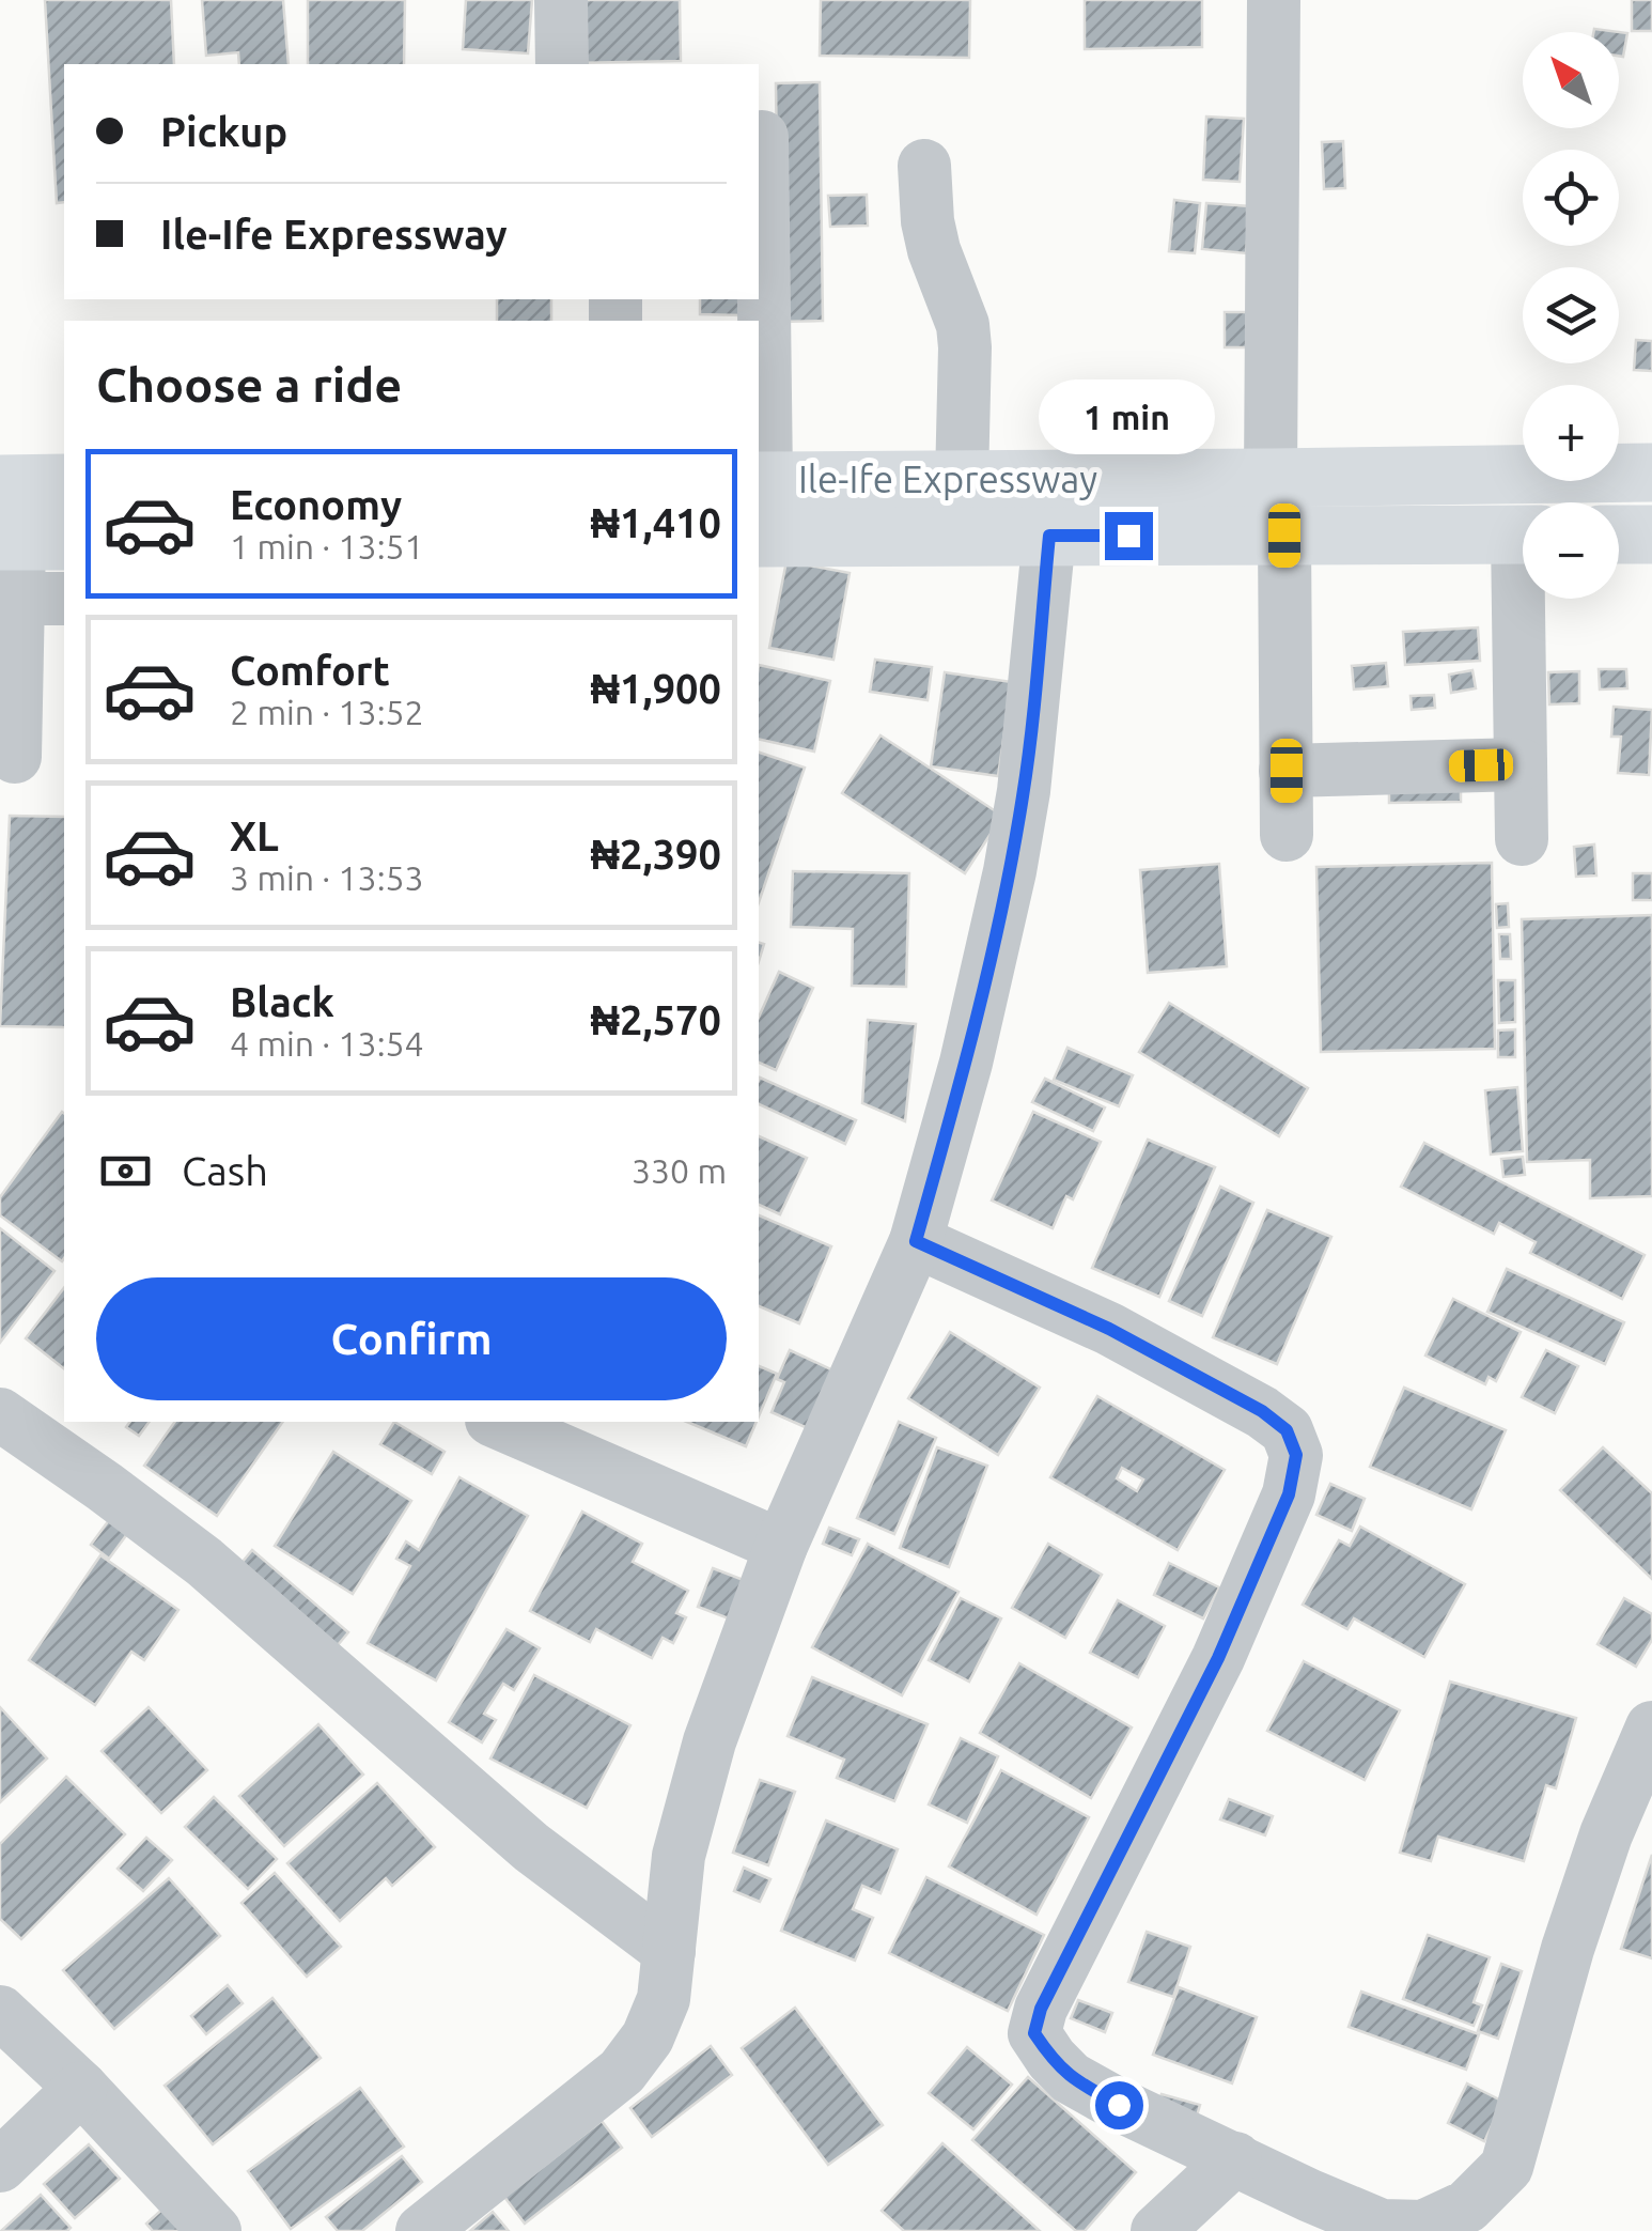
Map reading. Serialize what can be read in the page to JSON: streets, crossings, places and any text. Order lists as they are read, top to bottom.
{
  "streets": {
    "highway": ["Ile-Ife Expressway"]
  },
  "north": "top left",
  "page": {
    "map_buttons": ["+", "−"],
    "banner": ["Pickup", "Ile-Ife Expressway"],
    "heading": "Choose a ride",
    "bubble": "1 min",
    "list": [
      {
        "name": "Economy",
        "note": "1 min · 13:51",
        "value": "₦1,410"
      },
      {
        "name": "Comfort",
        "note": "2 min · 13:52",
        "value": "₦1,900"
      },
      {
        "name": "XL",
        "note": "3 min · 13:53",
        "value": "₦2,390"
      },
      {
        "name": "Black",
        "note": "4 min · 13:54",
        "value": "₦2,570"
      }
    ],
    "pay": ["Cash", "330 m"],
    "buttons": "Confirm"
  }
}
